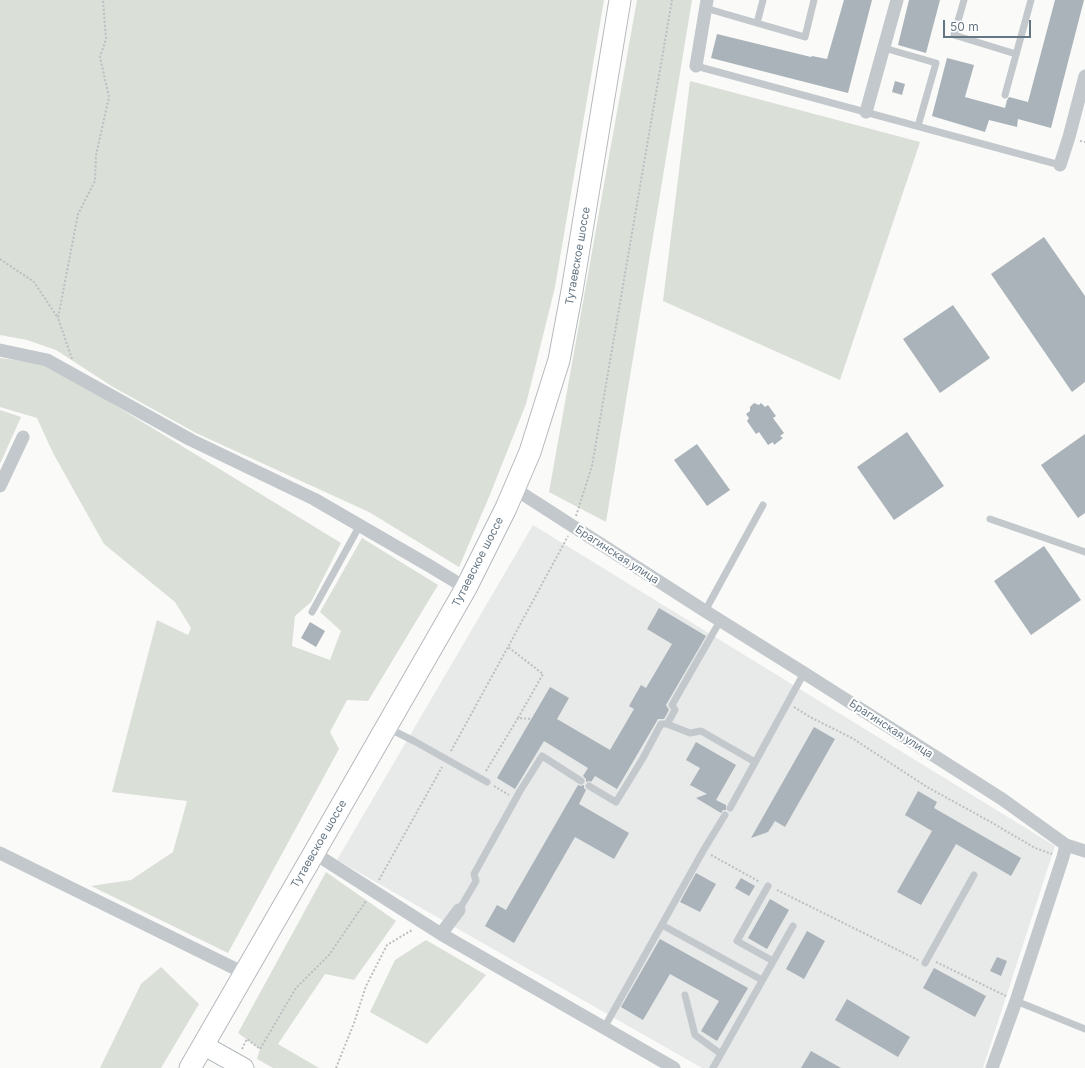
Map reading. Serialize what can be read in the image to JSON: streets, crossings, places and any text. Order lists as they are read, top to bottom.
{
  "streets": {
    "main road": ["Тутаевское шоссе"],
    "street": ["Брагинская улица"]
  },
  "crossings": [
    ["Тутаевское шоссе", "Брагинская улица"]
  ],
  "scale_bar": "50 m"
}
